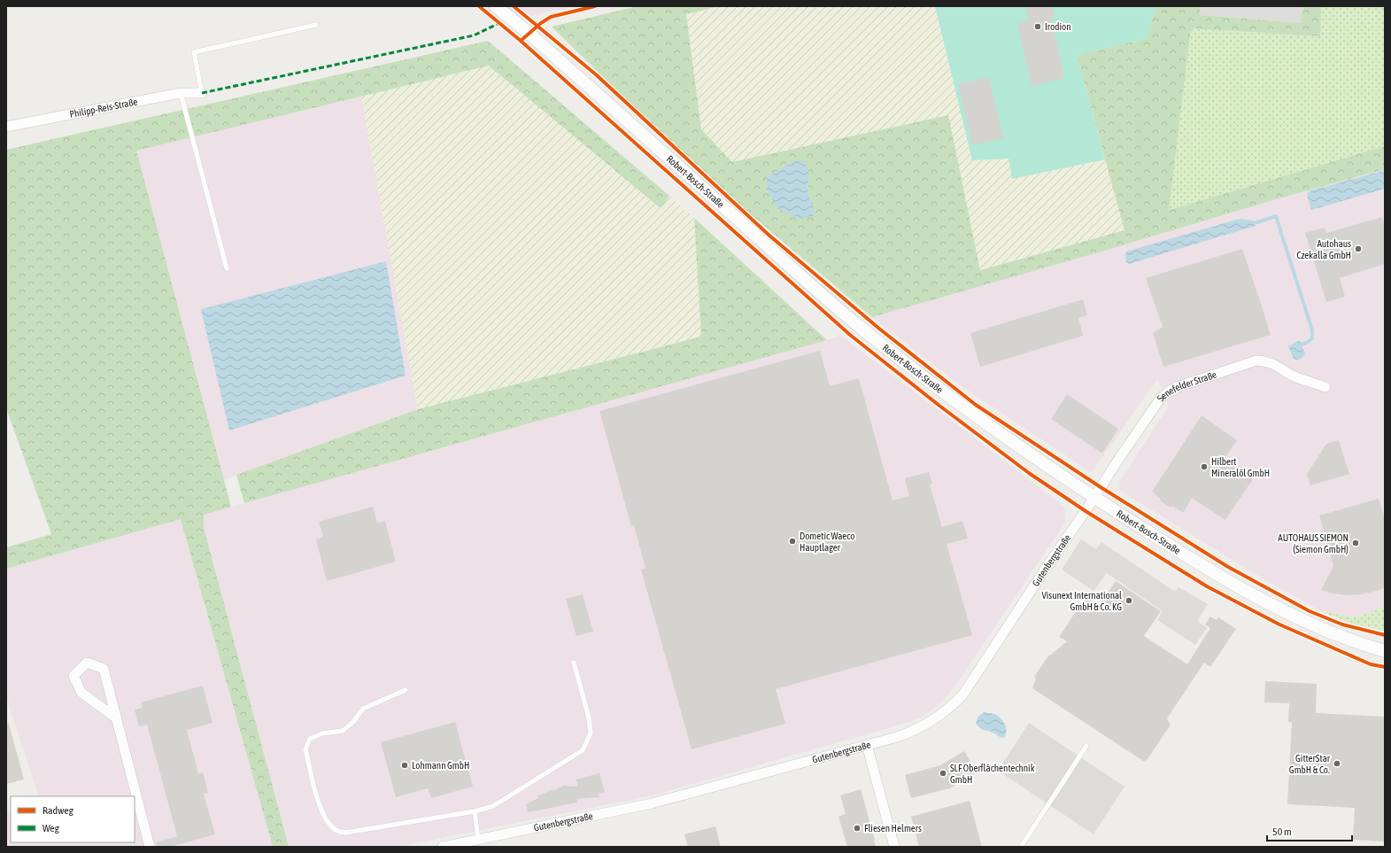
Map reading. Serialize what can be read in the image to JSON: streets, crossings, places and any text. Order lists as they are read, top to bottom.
{
  "streets": {
    "street": [
      "Philipp-Reis-Straße",
      "Robert-Bosch-Straße",
      "Senefelder Straße",
      "Gutenbergstraße"
    ]
  },
  "crossings": [
    ["Robert-Bosch-Straße", "Senefelder Straße"],
    ["Robert-Bosch-Straße", "Gutenbergstraße"],
    ["Senefelder Straße", "Gutenbergstraße"]
  ],
  "places": [
    "Irodion",
    "Autohaus Czekalla GmbH",
    "Hilbert Mineralöl GmbH",
    "Dometic Waeco Hauptlager",
    "AUTOHAUS SIEMON (Siemon GmbH)",
    "Visunext International GmbH & Co. KG",
    "GitterStar GmbH & Co.",
    "Lohmann GmbH",
    "SLF Oberflächentechnik GmbH",
    "Fliesen Helmers"
  ],
  "legend": ["Radweg", "Weg"],
  "scale_bar": "50 m"
}
